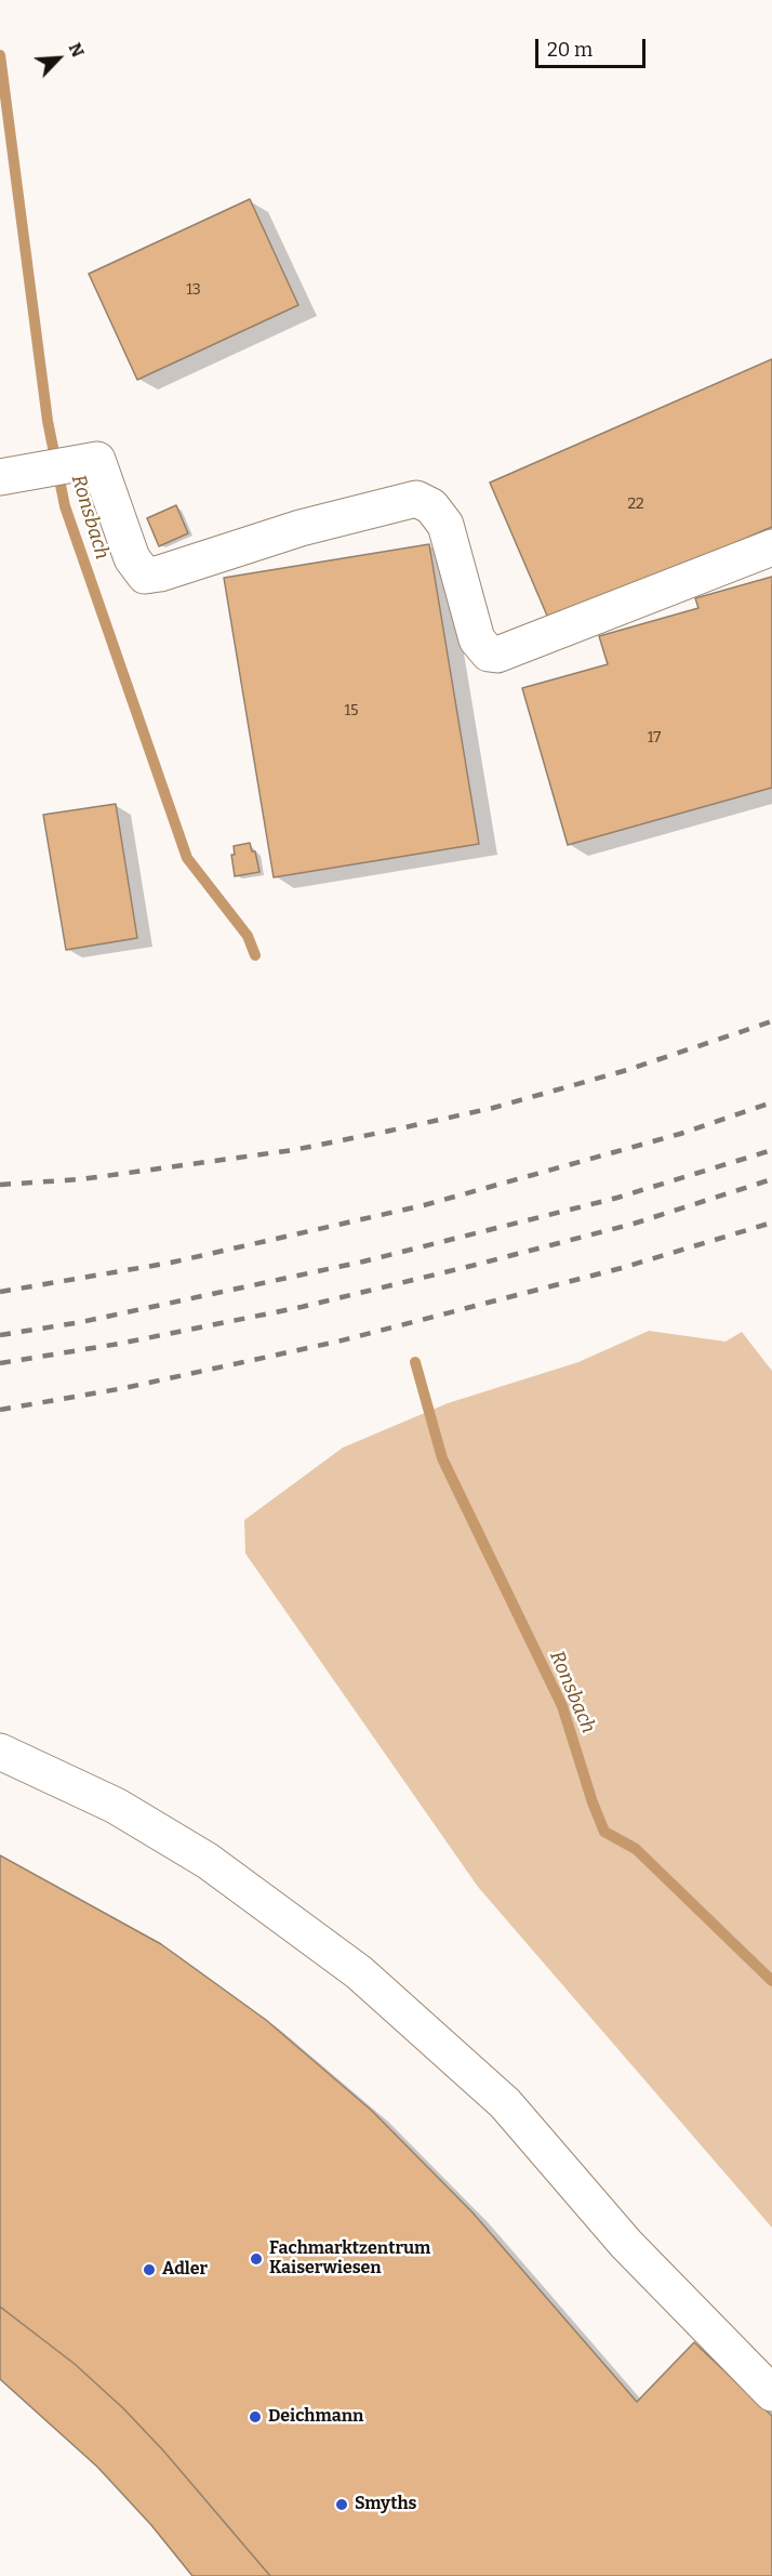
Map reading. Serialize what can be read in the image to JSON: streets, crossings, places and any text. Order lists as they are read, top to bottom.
{
  "water": ["Ronsbach"],
  "places": [
    "Fachmarktzentrum Kaiserwiesen",
    "Adler",
    "Deichmann",
    "Smyths"
  ],
  "house_numbers": [
    "13",
    "22",
    "15",
    "17"
  ],
  "scale_bar": "20 m",
  "north": "top right"
}
